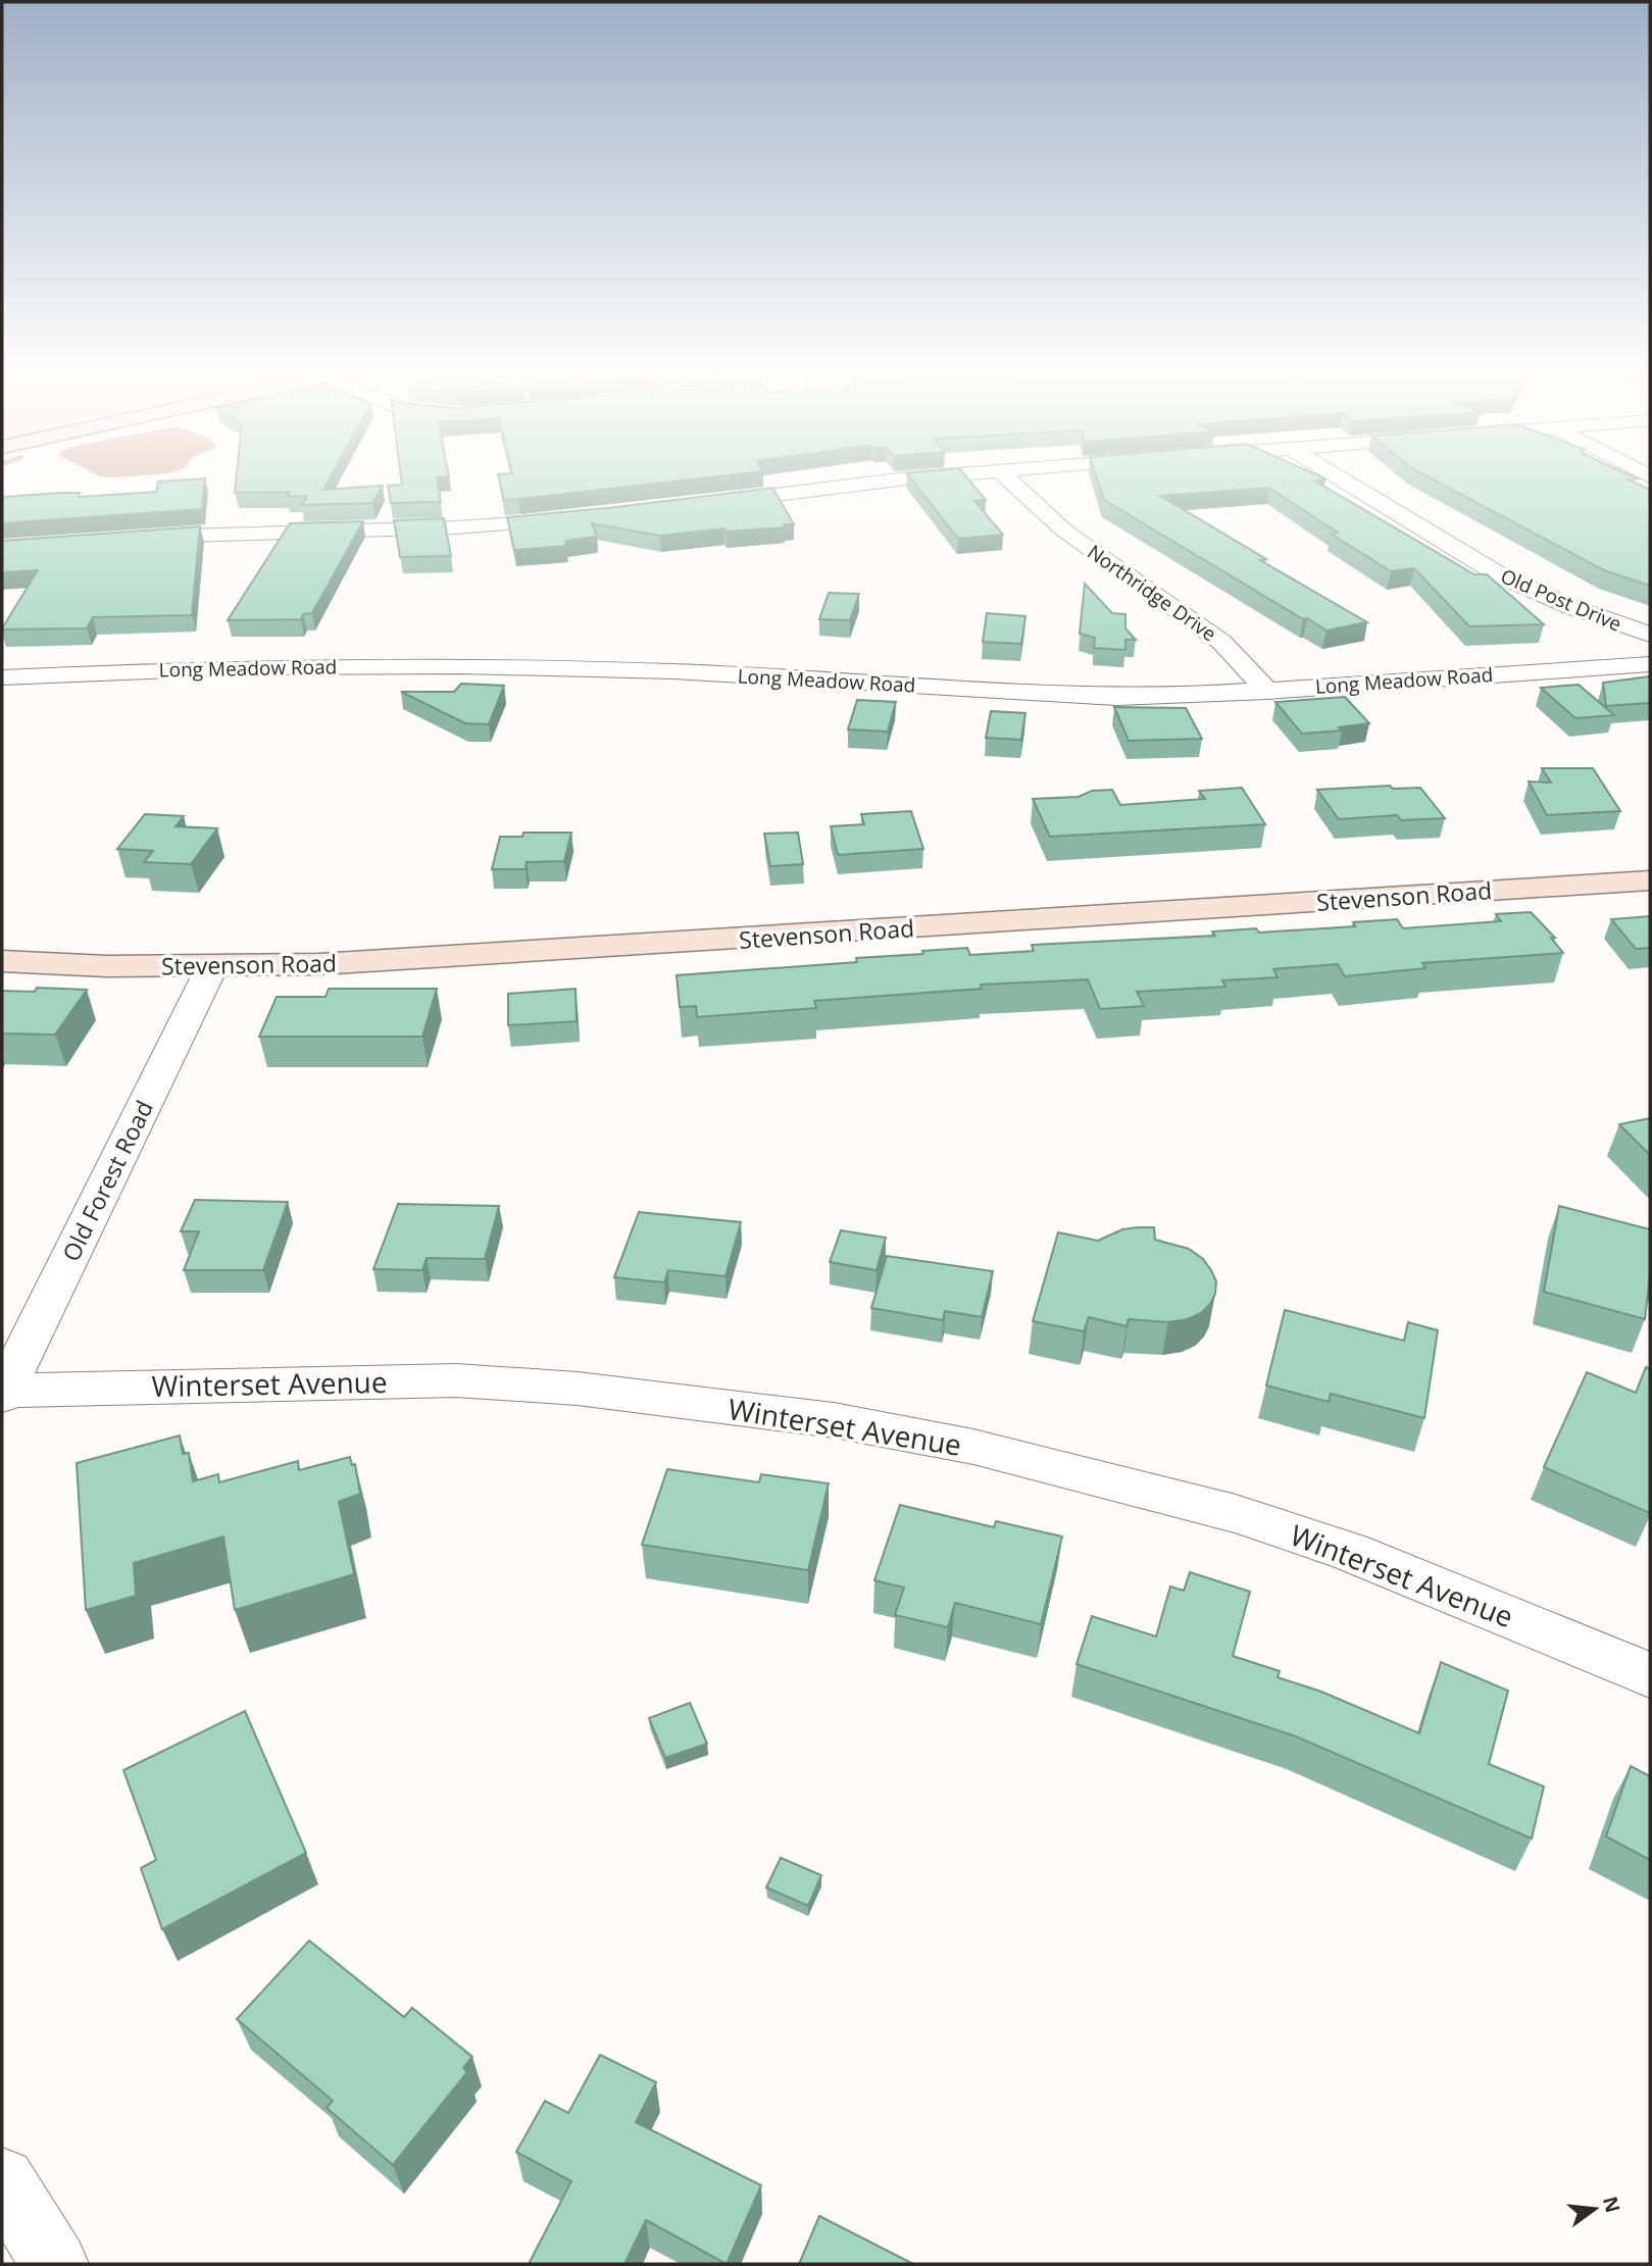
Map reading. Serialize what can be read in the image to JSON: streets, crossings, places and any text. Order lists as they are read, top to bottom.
{
  "streets": {
    "main road": ["Stevenson Road"],
    "street": [
      "Northridge Drive",
      "Old Post Drive",
      "Long Meadow Road",
      "Old Forest Road",
      "Winterset Avenue"
    ]
  },
  "crossings": [
    ["Northridge Drive", "Long Meadow Road"],
    ["Stevenson Road", "Old Forest Road"],
    ["Old Forest Road", "Winterset Avenue"]
  ],
  "north": "right"
}
